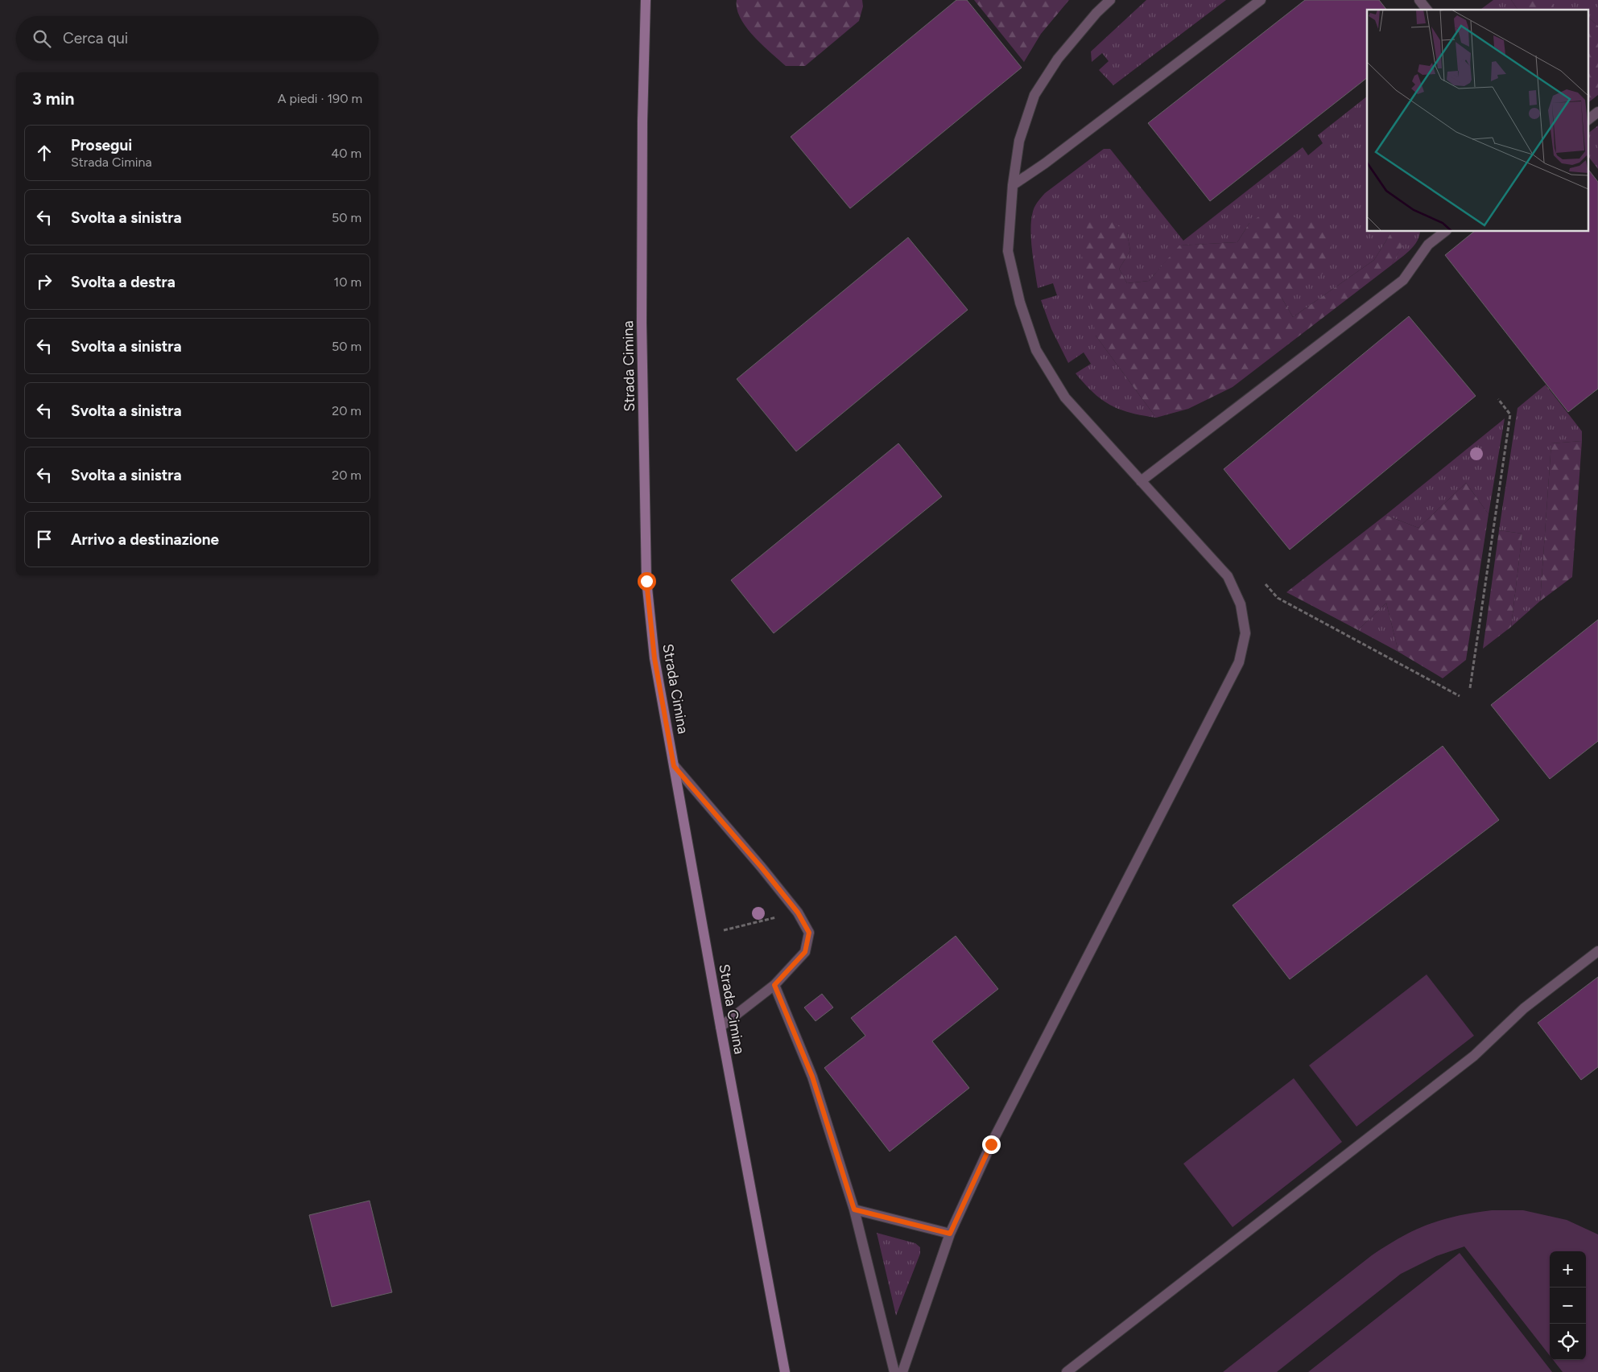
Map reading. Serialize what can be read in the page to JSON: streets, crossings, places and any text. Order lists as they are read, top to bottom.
{
  "streets": {
    "main road": ["Strada Cimina"]
  },
  "page": {
    "search": "Cerca qui",
    "heading": ["3 min", "A piedi · 190 m"],
    "list": [
      ["Prosegui", "Strada Cimina", "40 m"],
      ["Svolta a sinistra", "50 m"],
      ["Svolta a destra", "10 m"],
      ["Svolta a sinistra", "50 m"],
      ["Svolta a sinistra", "20 m"],
      ["Svolta a sinistra", "20 m"],
      "Arrivo a destinazione"
    ],
    "map_buttons": ["+", "−"]
  }
}
